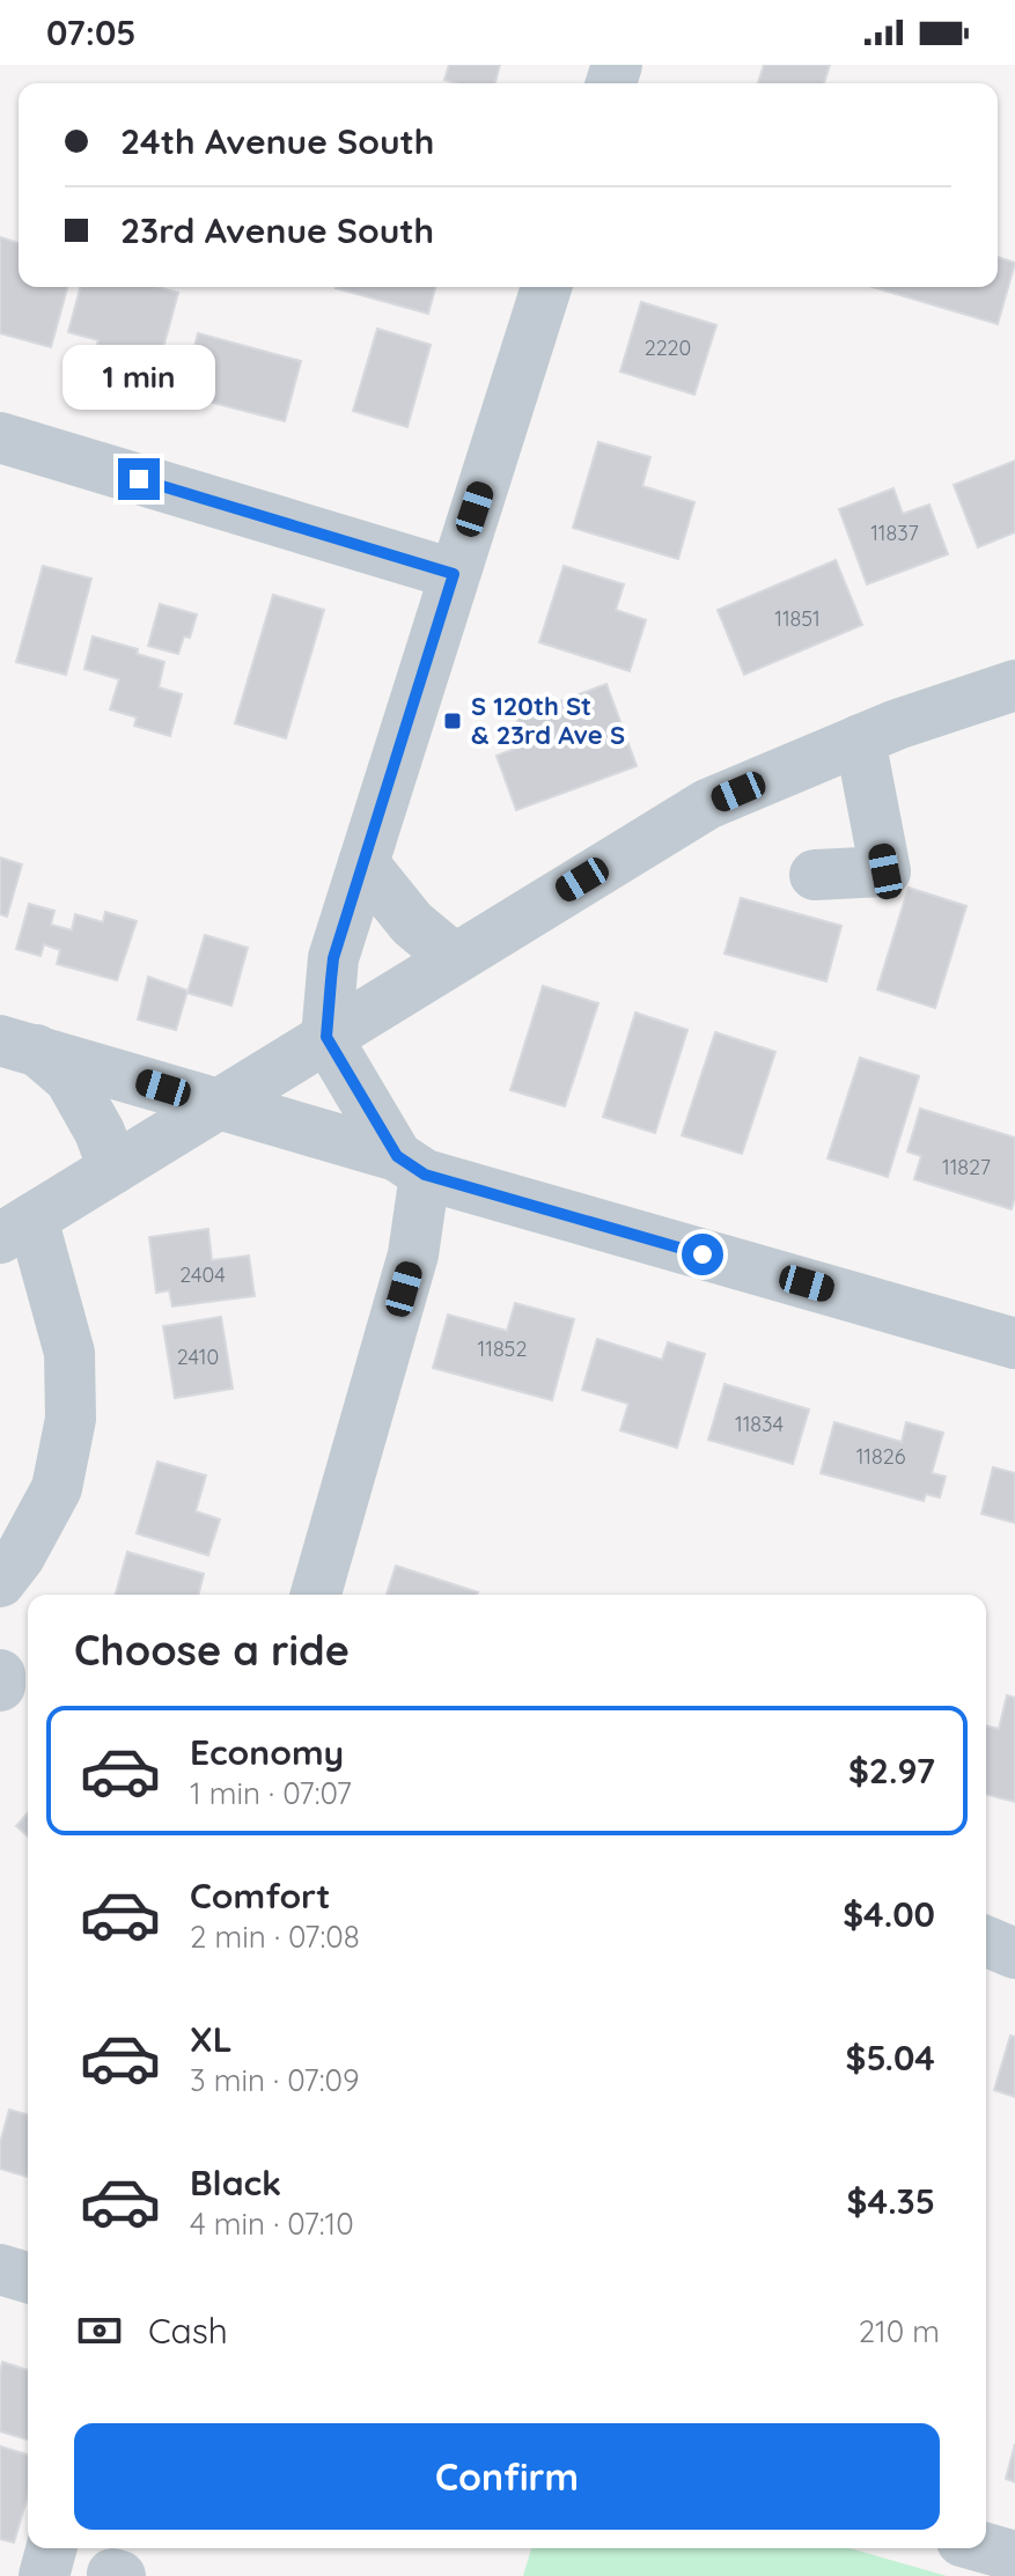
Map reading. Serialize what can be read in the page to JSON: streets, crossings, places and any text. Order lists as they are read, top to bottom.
{
  "places": {
    "transit": ["S 120th St & 23rd Ave S"]
  },
  "house_numbers": [
    "2220",
    "11837",
    "11851",
    "11827",
    "2404",
    "11852",
    "2410",
    "11834",
    "11826"
  ],
  "page": {
    "status": "07:05",
    "banner": ["24th Avenue South", "23rd Avenue South"],
    "bubble": "1 min",
    "heading": "Choose a ride",
    "list": [
      {
        "name": "Economy",
        "note": "1 min · 07:07",
        "value": "$2.97"
      },
      {
        "name": "Comfort",
        "note": "2 min · 07:08",
        "value": "$4.00"
      },
      {
        "name": "XL",
        "note": "3 min · 07:09",
        "value": "$5.04"
      },
      {
        "name": "Black",
        "note": "4 min · 07:10",
        "value": "$4.35"
      }
    ],
    "pay": ["Cash", "210 m"],
    "buttons": "Confirm"
  }
}
